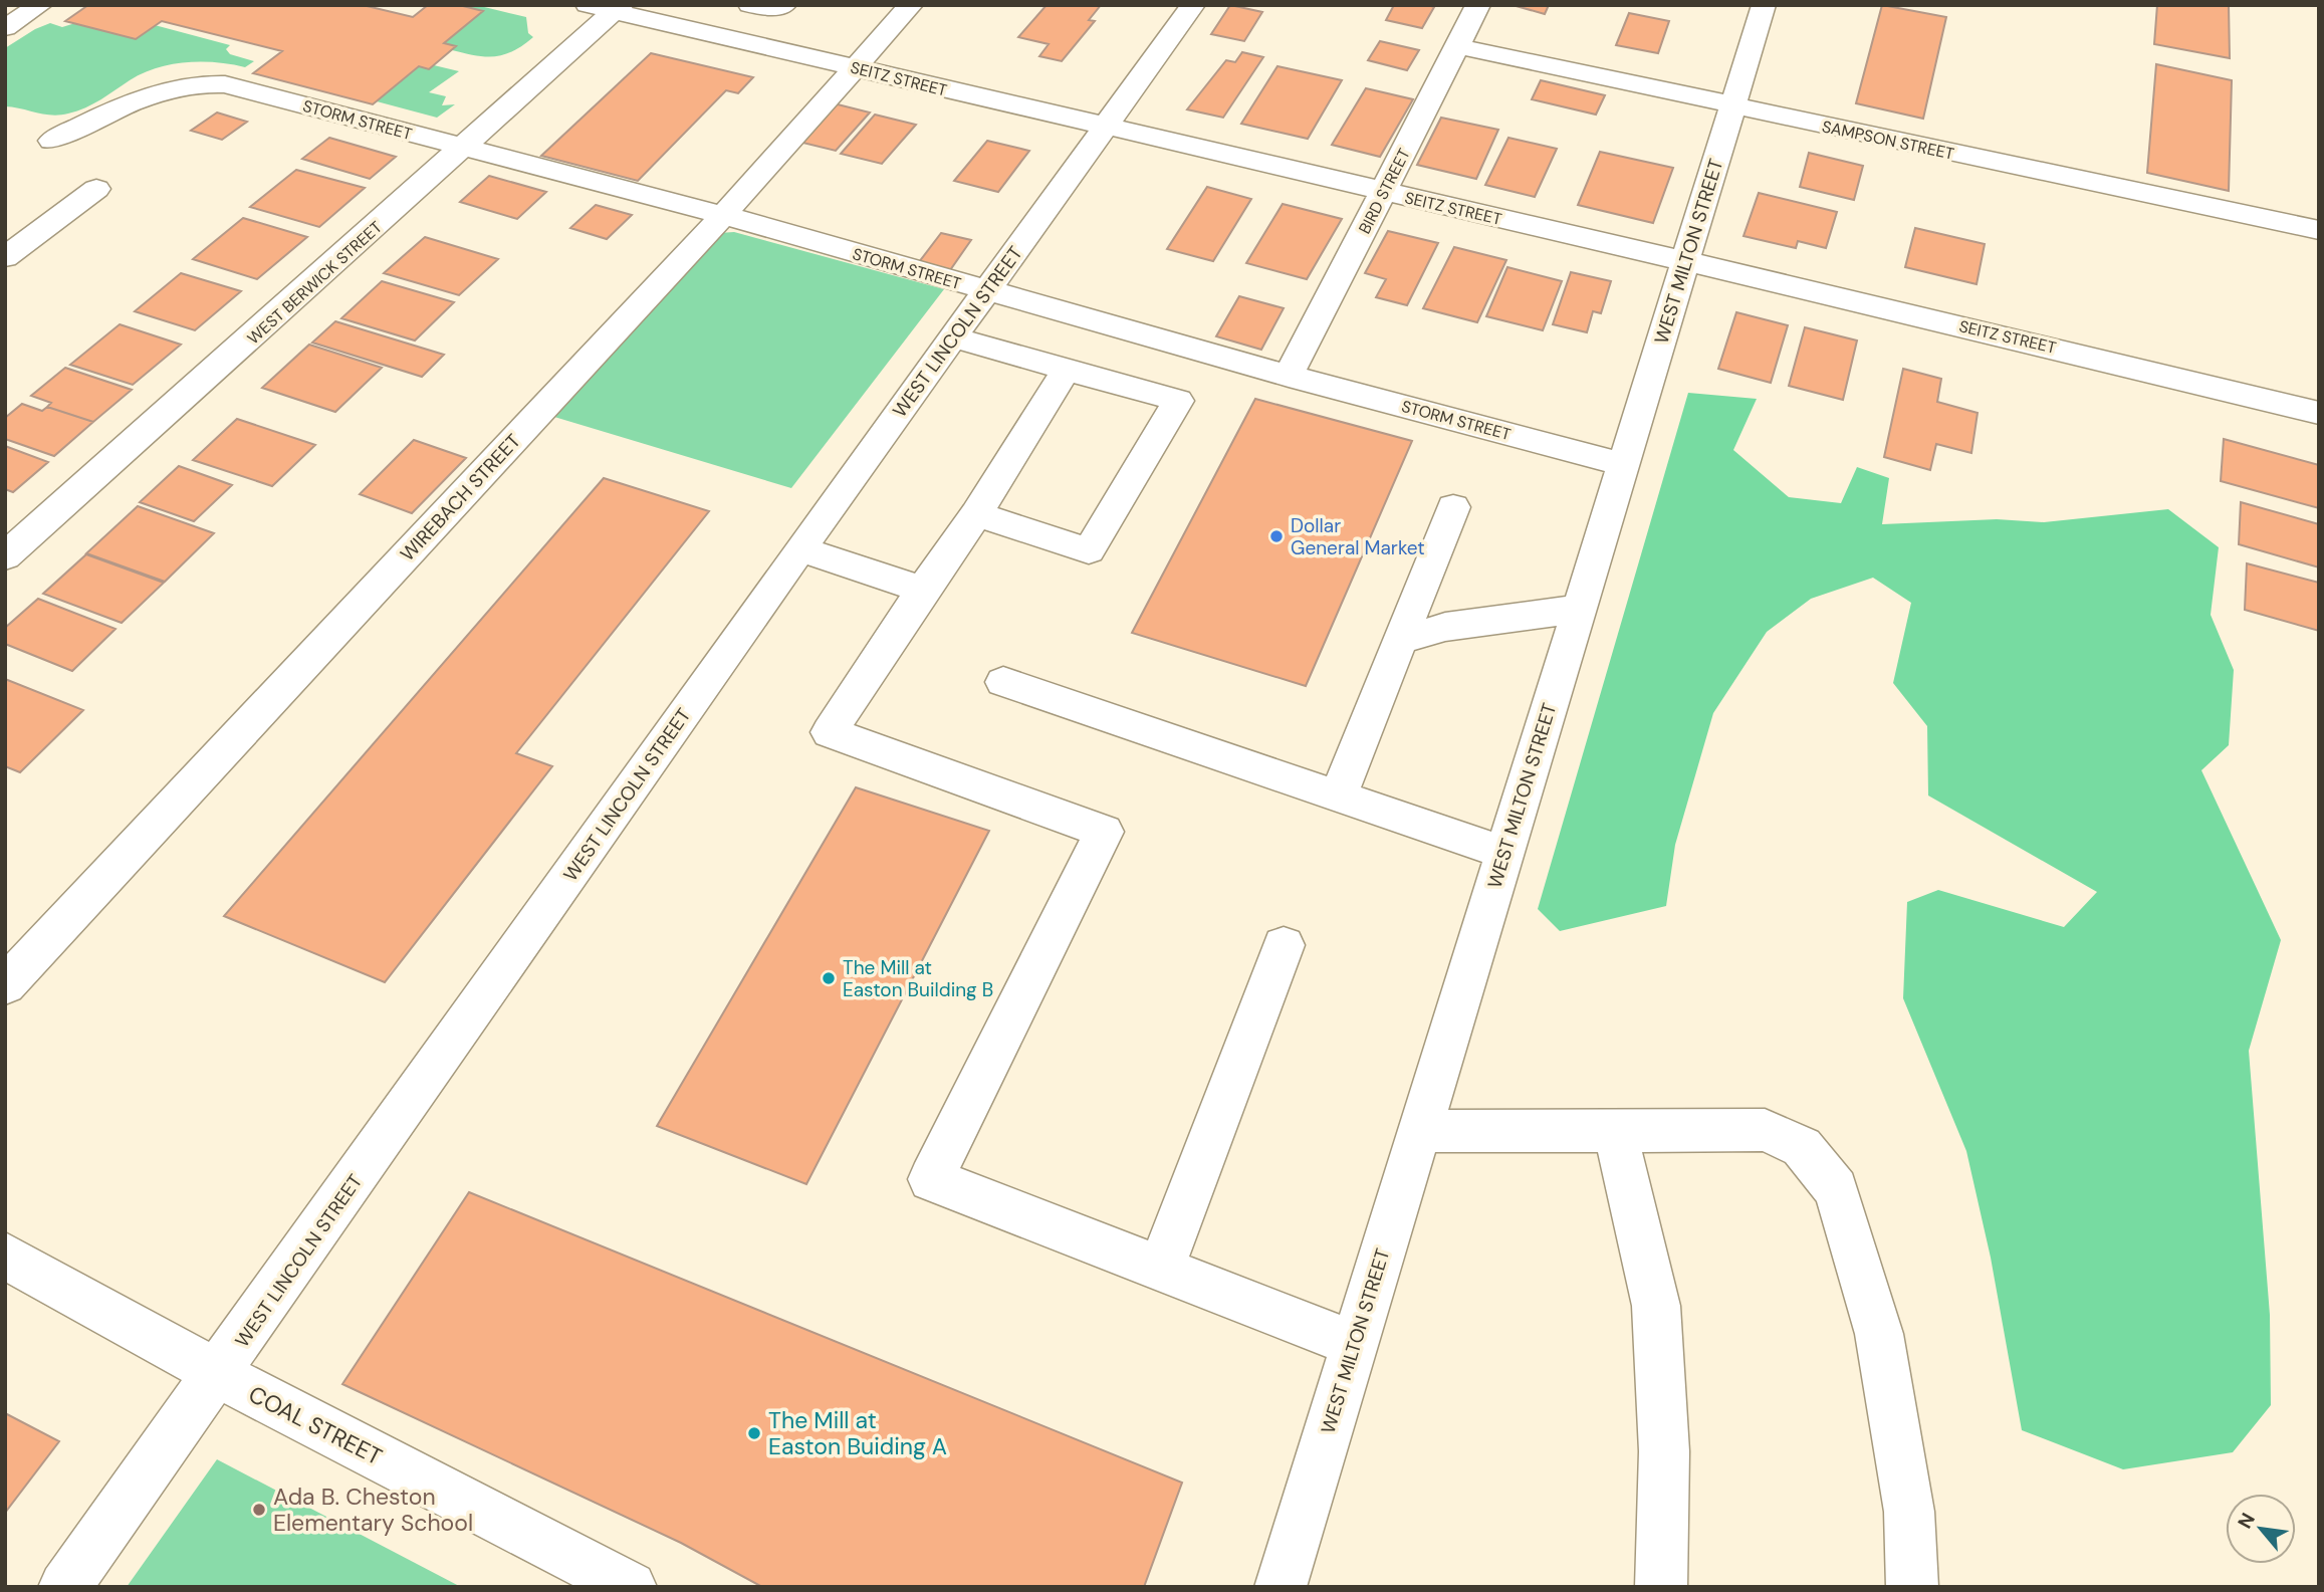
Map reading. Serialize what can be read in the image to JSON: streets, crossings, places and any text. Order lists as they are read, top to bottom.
{
  "streets": {
    "street": [
      "SEITZ STREET",
      "STORM STREET",
      "SAMPSON STREET",
      "BIRD STREET",
      "WEST MILTON STREET",
      "WEST BERWICK STREET",
      "WEST LINCOLN STREET",
      "WIREBACH STREET",
      "COAL STREET"
    ]
  },
  "crossings": [
    ["SEITZ STREET", "BIRD STREET"],
    ["SEITZ STREET", "WEST MILTON STREET"],
    ["SEITZ STREET", "WEST BERWICK STREET"],
    ["SEITZ STREET", "WEST LINCOLN STREET"],
    ["SEITZ STREET", "WIREBACH STREET"],
    ["STORM STREET", "BIRD STREET"],
    ["STORM STREET", "WEST MILTON STREET"],
    ["STORM STREET", "WEST BERWICK STREET"],
    ["STORM STREET", "WEST LINCOLN STREET"],
    ["STORM STREET", "WIREBACH STREET"],
    ["SAMPSON STREET", "BIRD STREET"],
    ["SAMPSON STREET", "WEST MILTON STREET"],
    ["WEST LINCOLN STREET", "COAL STREET"]
  ],
  "places": [
    "Dollar General Market",
    "The Mill at Easton Building B",
    "The Mill at Easton Buiding A",
    "Ada B. Cheston Elementary School"
  ],
  "north": "top left"
}
